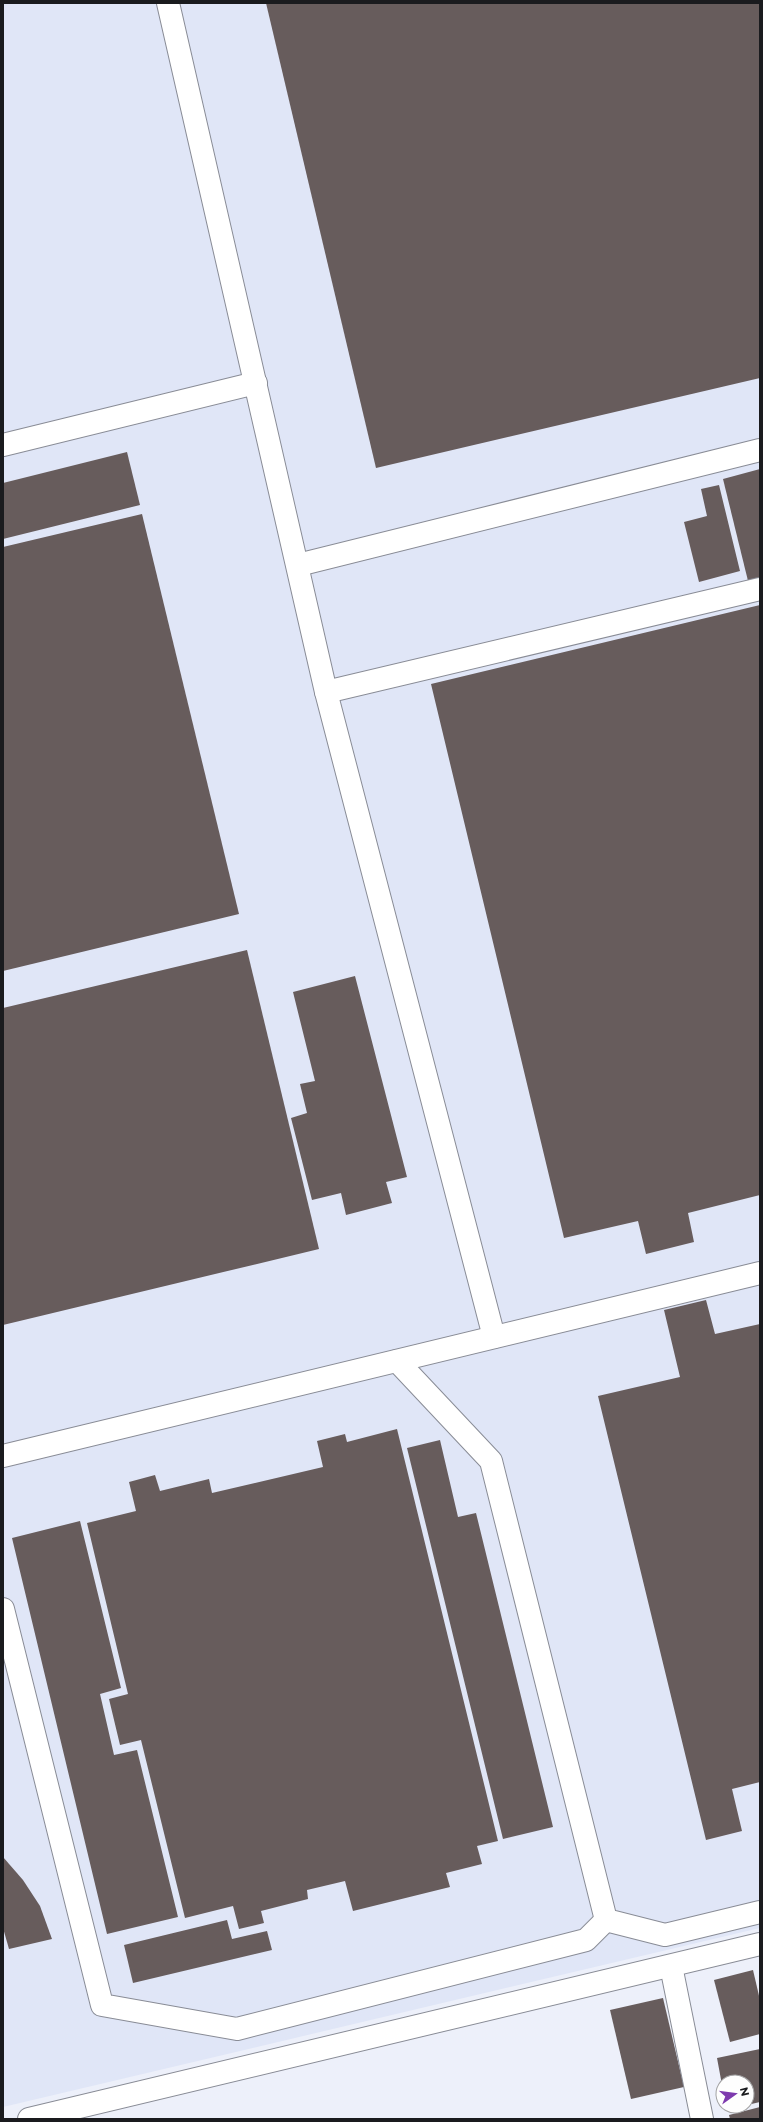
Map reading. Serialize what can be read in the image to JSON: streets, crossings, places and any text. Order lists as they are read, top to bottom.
{
  "north": "right"
}
